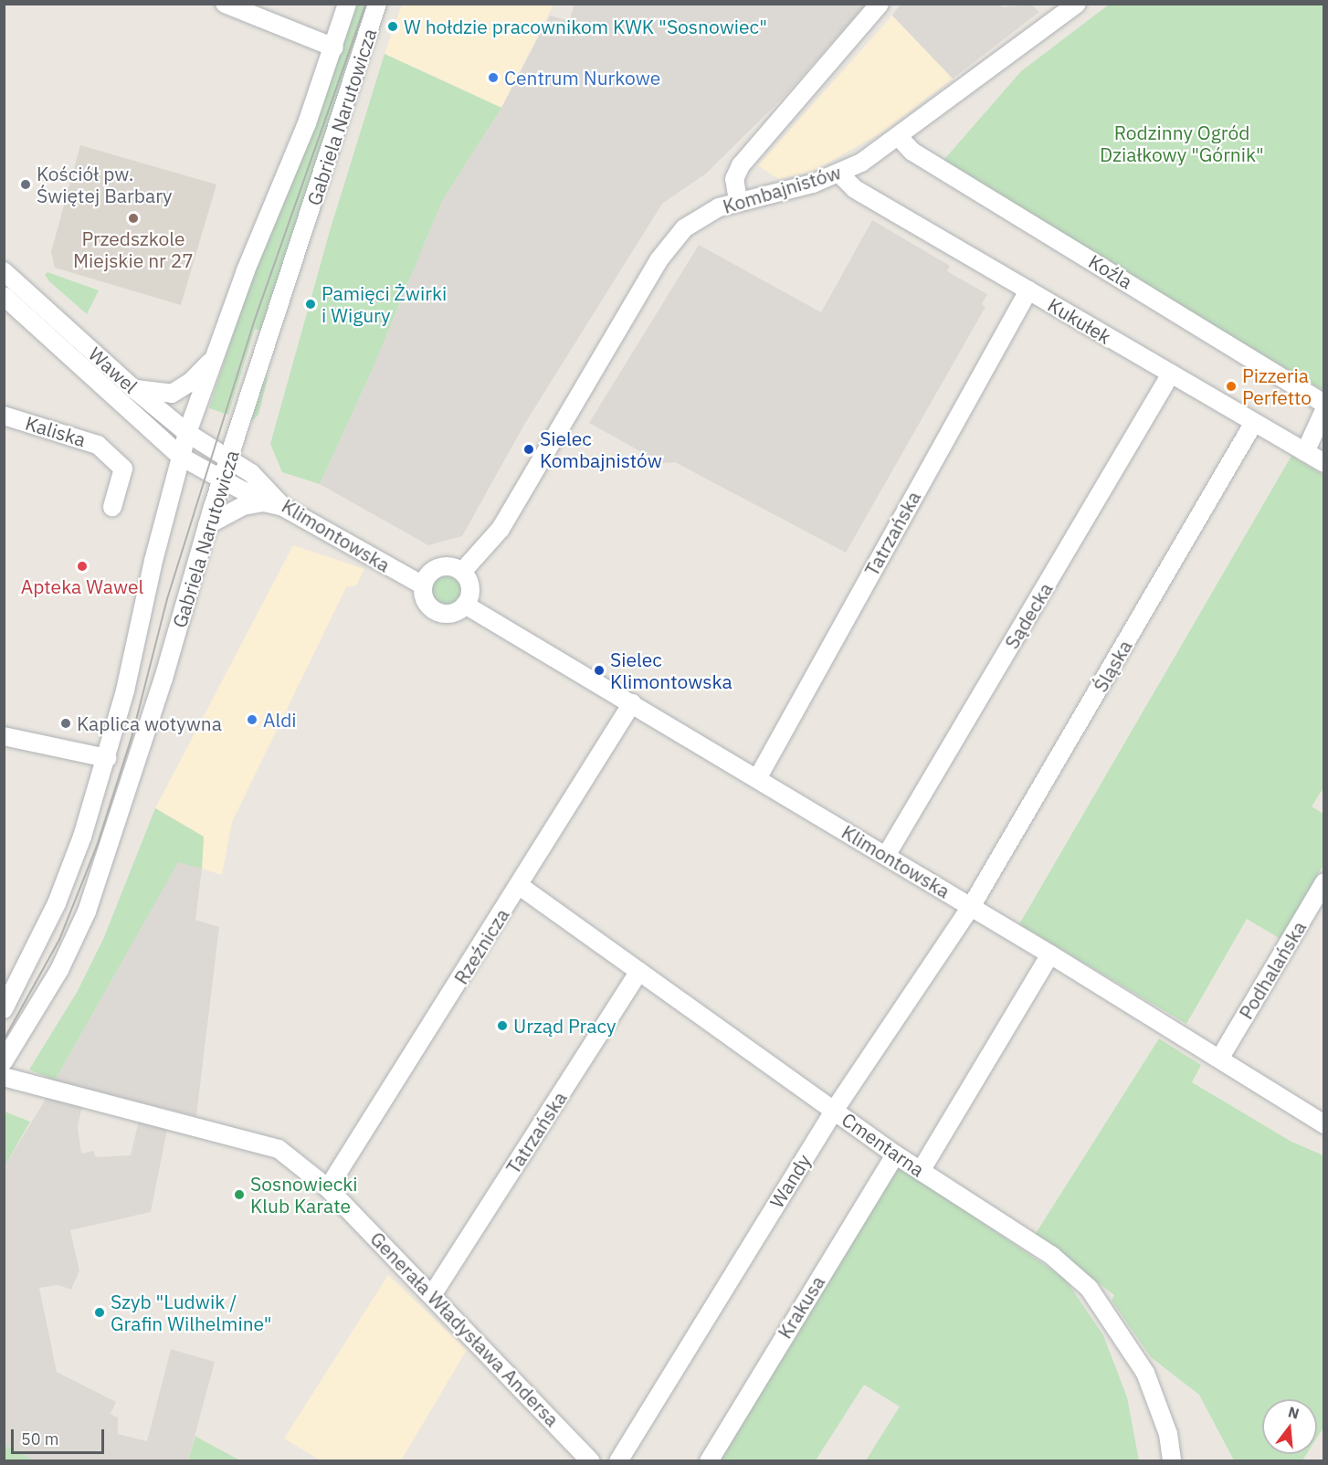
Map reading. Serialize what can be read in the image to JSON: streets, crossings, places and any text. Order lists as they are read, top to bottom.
{
  "streets": {
    "street": [
      "Gabriela Narutowicza",
      "Kombajnistów",
      "Koźla",
      "Kukułek",
      "Wawel",
      "Kaliska",
      "Tatrzańska",
      "Klimontowska",
      "Sądecka",
      "Śląska",
      "Rzeźnicza",
      "Podhalańska",
      "Cmentarna",
      "Wandy",
      "Krakusa",
      "Generała Władysława Andersa"
    ]
  },
  "crossings": [
    ["Gabriela Narutowicza", "Wawel"],
    ["Gabriela Narutowicza", "Klimontowska"],
    ["Kombajnistów", "Koźla"],
    ["Kombajnistów", "Kukułek"],
    ["Kombajnistów", "Klimontowska"],
    ["Kukułek", "Tatrzańska"],
    ["Kukułek", "Sądecka"],
    ["Kukułek", "Śląska"],
    ["Wawel", "Klimontowska"],
    ["Tatrzańska", "Klimontowska"],
    ["Tatrzańska", "Cmentarna"],
    ["Tatrzańska", "Generała Władysława Andersa"],
    ["Klimontowska", "Sądecka"],
    ["Klimontowska", "Śląska"],
    ["Klimontowska", "Rzeźnicza"],
    ["Klimontowska", "Podhalańska"],
    ["Klimontowska", "Wandy"],
    ["Śląska", "Wandy"],
    ["Rzeźnicza", "Cmentarna"],
    ["Rzeźnicza", "Generała Władysława Andersa"],
    ["Cmentarna", "Wandy"],
    ["Cmentarna", "Krakusa"]
  ],
  "parks": ["Rodzinny Ogród Działkowy \"Górnik\""],
  "places": [
    "W hołdzie pracownikom KWK \"Sosnowiec\"",
    "Centrum Nurkowe",
    "Kościół pw. Świętej Barbary",
    "Przedszkole Miejskie nr 27",
    "Pamięci Żwirki i Wigury",
    "Pizzeria Perfetto",
    "Sielec Kombajnistów",
    "Apteka Wawel",
    "Sielec Klimontowska",
    "Aldi",
    "Kaplica wotywna",
    "Urząd Pracy",
    "Sosnowiecki Klub Karate",
    "Szyb \"Ludwik / Grafin Wilhelmine\""
  ],
  "scale_bar": "50 m",
  "north": "top"
}
